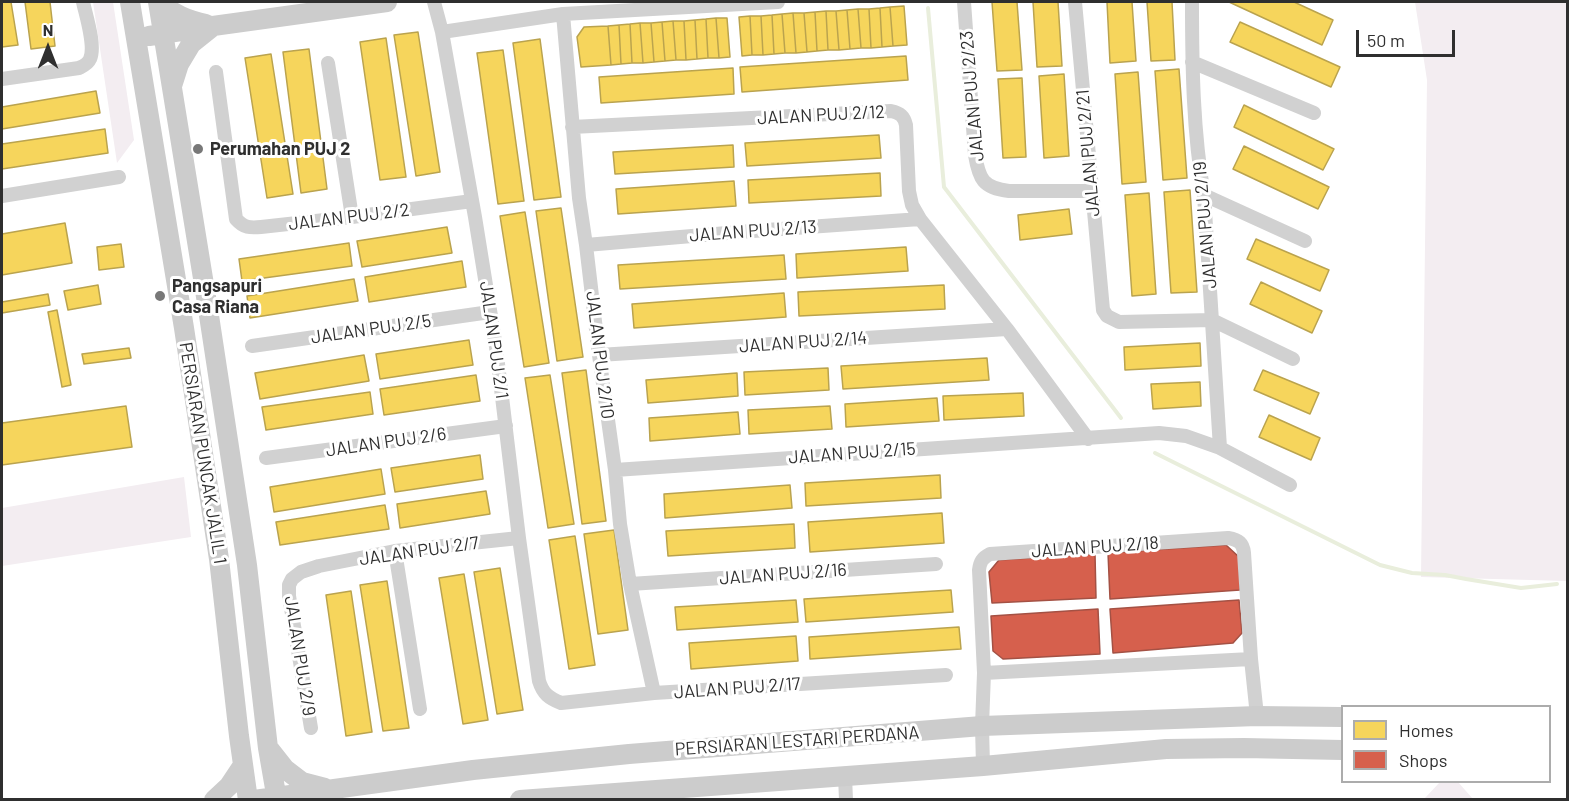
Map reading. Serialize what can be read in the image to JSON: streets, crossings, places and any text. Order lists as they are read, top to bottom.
{
  "streets": {
    "main road": ["PERSIARAN PUNCAK JALIL 1", "PERSIARAN LESTARI PERDANA"],
    "street": [
      "JALAN PUJ 2/23",
      "JALAN PUJ 2/12",
      "JALAN PUJ 2/21",
      "JALAN PUJ 2/2",
      "JALAN PUJ 2/19",
      "JALAN PUJ 2/13",
      "JALAN PUJ 2/5",
      "JALAN PUJ 2/1",
      "JALAN PUJ 2/14",
      "JALAN PUJ 2/10",
      "JALAN PUJ 2/6",
      "JALAN PUJ 2/15",
      "JALAN PUJ 2/18",
      "JALAN PUJ 2/7",
      "JALAN PUJ 2/16",
      "JALAN PUJ 2/9",
      "JALAN PUJ 2/17"
    ]
  },
  "crossings": [
    ["JALAN PUJ 2/23", "JALAN PUJ 2/21"],
    ["JALAN PUJ 2/12", "JALAN PUJ 2/13"],
    ["JALAN PUJ 2/12", "JALAN PUJ 2/14"],
    ["JALAN PUJ 2/12", "JALAN PUJ 2/10"],
    ["JALAN PUJ 2/12", "JALAN PUJ 2/15"],
    ["JALAN PUJ 2/21", "JALAN PUJ 2/19"],
    ["JALAN PUJ 2/2", "JALAN PUJ 2/1"],
    ["JALAN PUJ 2/13", "JALAN PUJ 2/10"],
    ["JALAN PUJ 2/5", "JALAN PUJ 2/1"],
    ["JALAN PUJ 2/1", "JALAN PUJ 2/6"],
    ["JALAN PUJ 2/1", "JALAN PUJ 2/7"],
    ["JALAN PUJ 2/1", "JALAN PUJ 2/17"],
    ["JALAN PUJ 2/14", "JALAN PUJ 2/10"],
    ["JALAN PUJ 2/10", "JALAN PUJ 2/15"],
    ["JALAN PUJ 2/10", "JALAN PUJ 2/16"],
    ["JALAN PUJ 2/10", "JALAN PUJ 2/17"],
    ["PERSIARAN PUNCAK JALIL 1", "PERSIARAN LESTARI PERDANA"],
    ["JALAN PUJ 2/18", "PERSIARAN LESTARI PERDANA"],
    ["JALAN PUJ 2/7", "JALAN PUJ 2/9"]
  ],
  "places": ["Perumahan PUJ 2", "Pangsapuri Casa Riana"],
  "legend": ["Homes", "Shops"],
  "scale_bar": "50 m",
  "north": "top"
}
